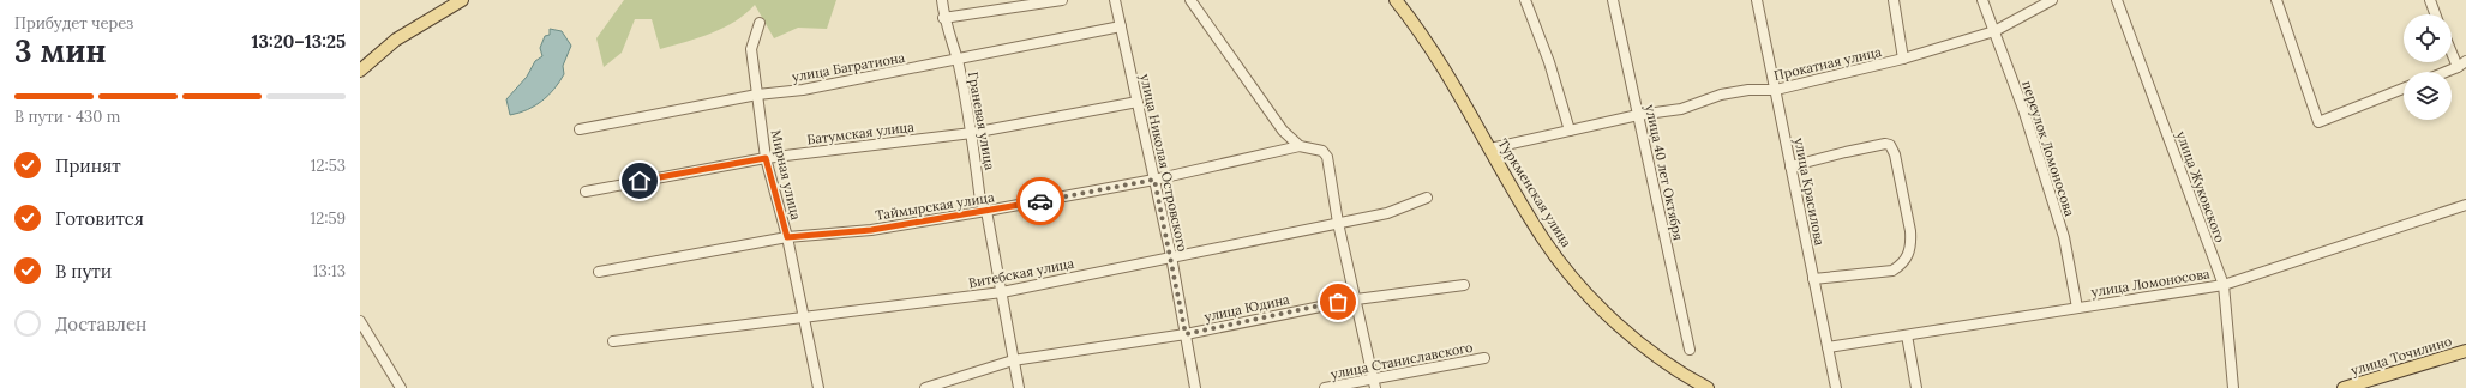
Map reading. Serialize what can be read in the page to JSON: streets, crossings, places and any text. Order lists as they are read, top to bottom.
{
  "streets": {
    "main road": ["Туркменская улица", "улица Точилино"],
    "street": [
      "Прокатная улица",
      "улица Багратиона",
      "Граневая улица",
      "Батумская улица",
      "переулок Ломоносова",
      "улица Николая Островского",
      "улица 40 лет Октября",
      "Мирная улица",
      "улица Жуковского",
      "улица Красилова",
      "Таймырская улица",
      "Витебская улица",
      "улица Ломоносова",
      "улица Юдина",
      "улица Станиславского"
    ]
  },
  "crossings": [
    ["Прокатная улица", "переулок Ломоносова"],
    ["Прокатная улица", "улица 40 лет Октября"],
    ["Прокатная улица", "улица Красилова"],
    ["Прокатная улица", "Туркменская улица"],
    ["улица Багратиона", "Граневая улица"],
    ["улица Багратиона", "улица Николая Островского"],
    ["улица Багратиона", "Мирная улица"],
    ["Граневая улица", "Батумская улица"],
    ["Граневая улица", "Таймырская улица"],
    ["Граневая улица", "Витебская улица"],
    ["Граневая улица", "улица Юдина"],
    ["Батумская улица", "улица Николая Островского"],
    ["Батумская улица", "Мирная улица"],
    ["переулок Ломоносова", "улица Ломоносова"],
    ["улица Николая Островского", "Таймырская улица"],
    ["улица Николая Островского", "Витебская улица"],
    ["улица Николая Островского", "улица Юдина"],
    ["Мирная улица", "Таймырская улица"],
    ["Мирная улица", "Витебская улица"],
    ["улица Жуковского", "улица Ломоносова"],
    ["улица Красилова", "улица Ломоносова"]
  ],
  "page": {
    "heading": ["3 мин", "Прибудет через", "13:20–13:25"],
    "bar": "В пути · 430 m",
    "list": [
      ["Принят", "12:53"],
      ["Готовится", "12:59"],
      ["В пути", "13:13"],
      "Доставлен"
    ]
  }
}
